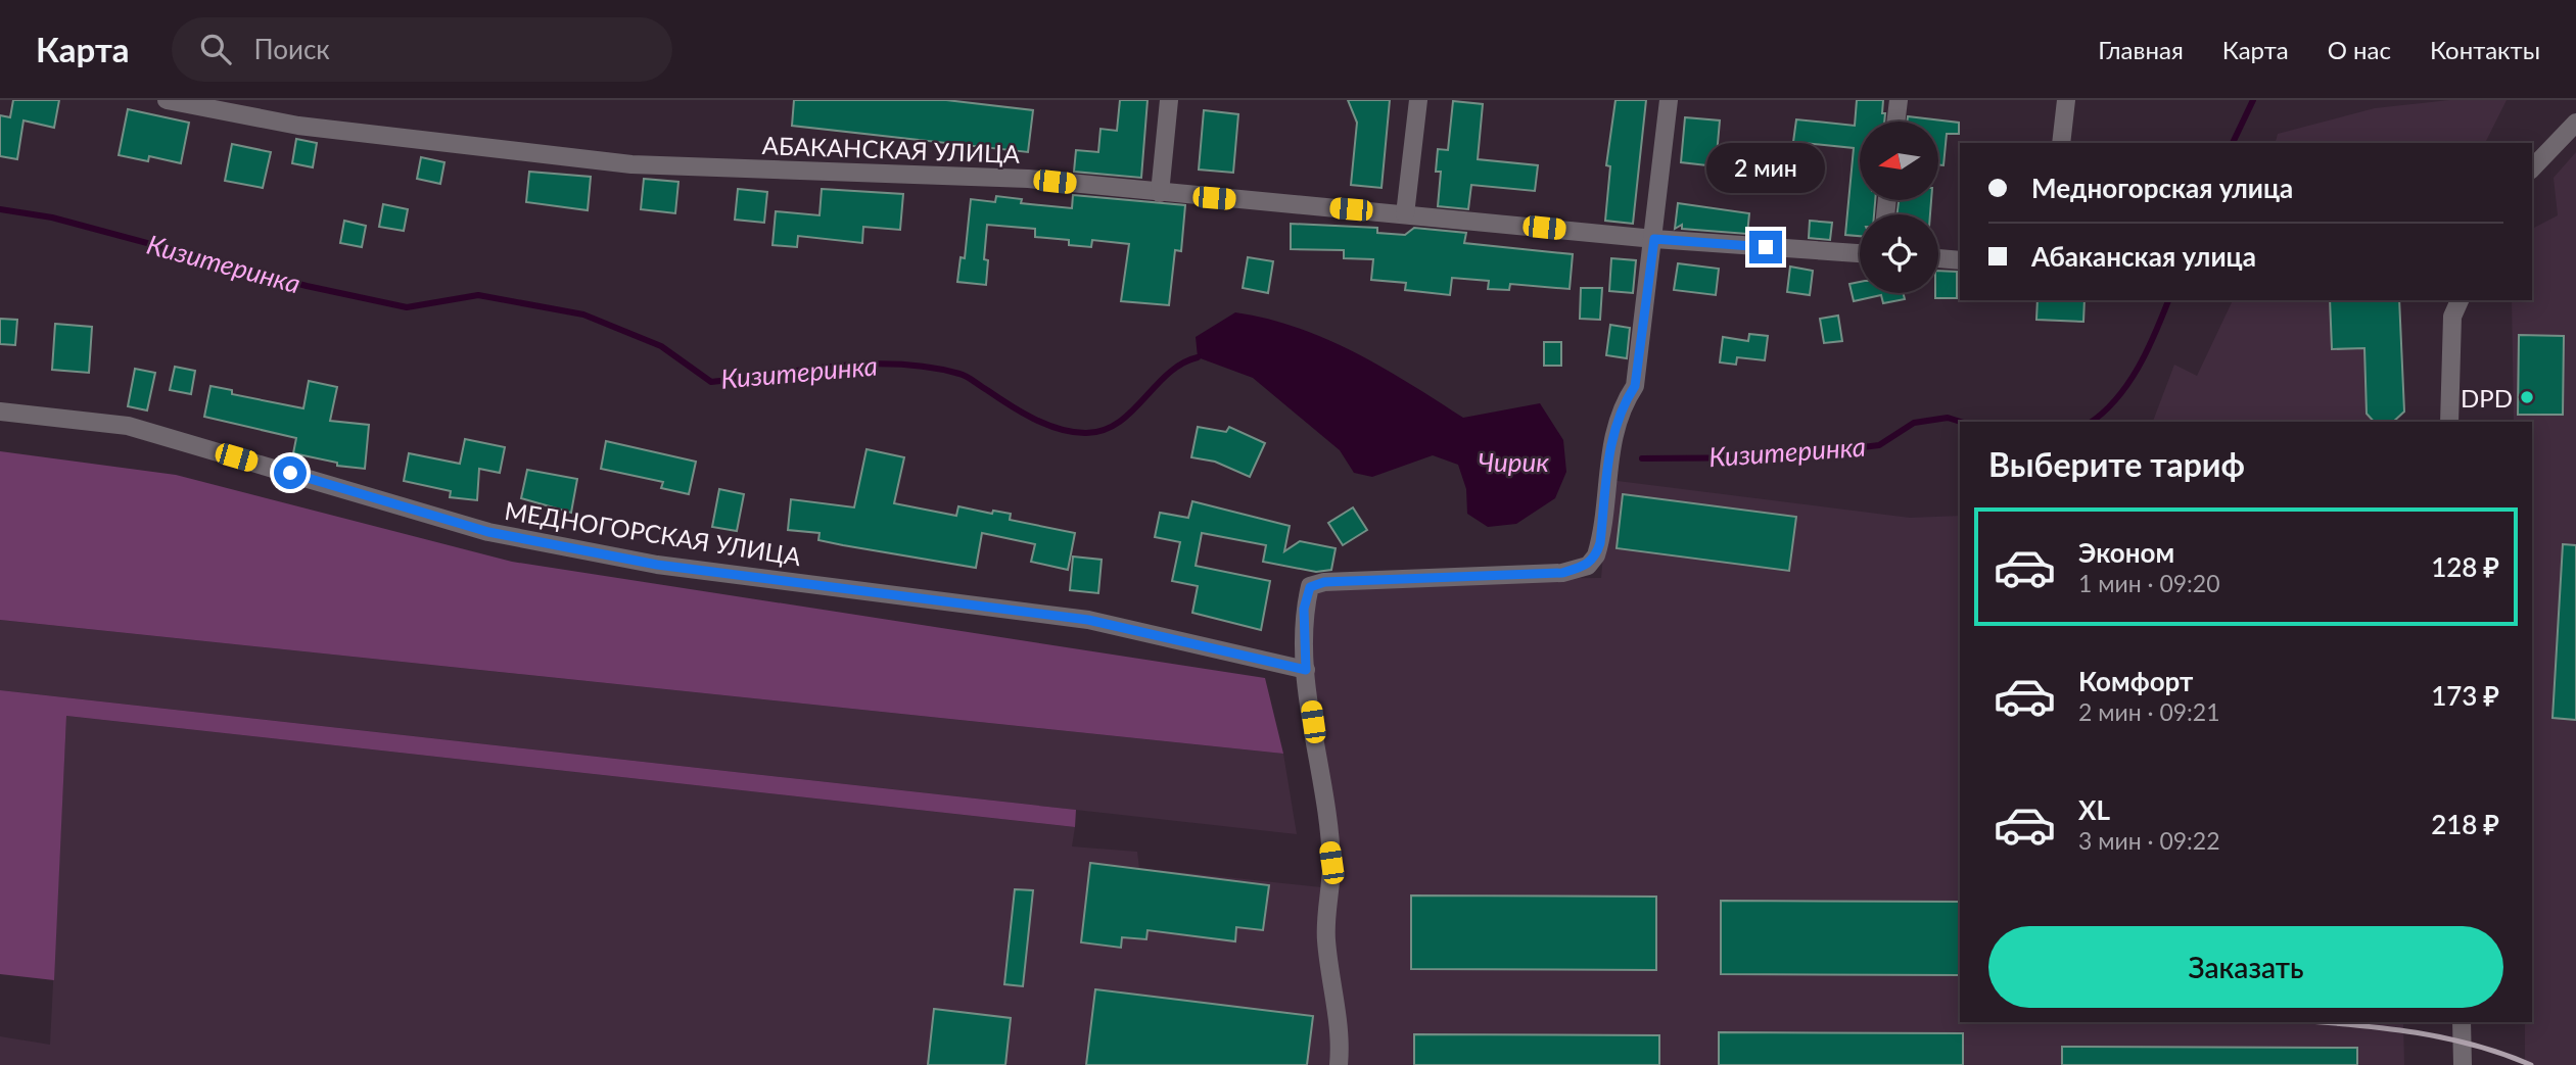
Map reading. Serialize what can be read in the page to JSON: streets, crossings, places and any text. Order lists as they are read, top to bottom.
{
  "streets": {
    "street": ["АБАКАНСКАЯ УЛИЦА", "МЕДНОГОРСКАЯ УЛИЦА"]
  },
  "water": ["Кизитеринка", "Чирик"],
  "places": ["DPD"],
  "north": "left",
  "page": {
    "header": "Карта",
    "search": "Поиск",
    "nav": [
      "Главная",
      "Карта",
      "О нас",
      "Контакты"
    ],
    "bubble": "2 мин",
    "banner": ["Медногорская улица", "Абаканская улица"],
    "heading": "Выберите тариф",
    "list": [
      {
        "name": "Эконом",
        "note": "1 мин · 09:20",
        "value": "128 ₽"
      },
      {
        "name": "Комфорт",
        "note": "2 мин · 09:21",
        "value": "173 ₽"
      },
      {
        "name": "XL",
        "note": "3 мин · 09:22",
        "value": "218 ₽"
      }
    ],
    "buttons": "Заказать"
  }
}
